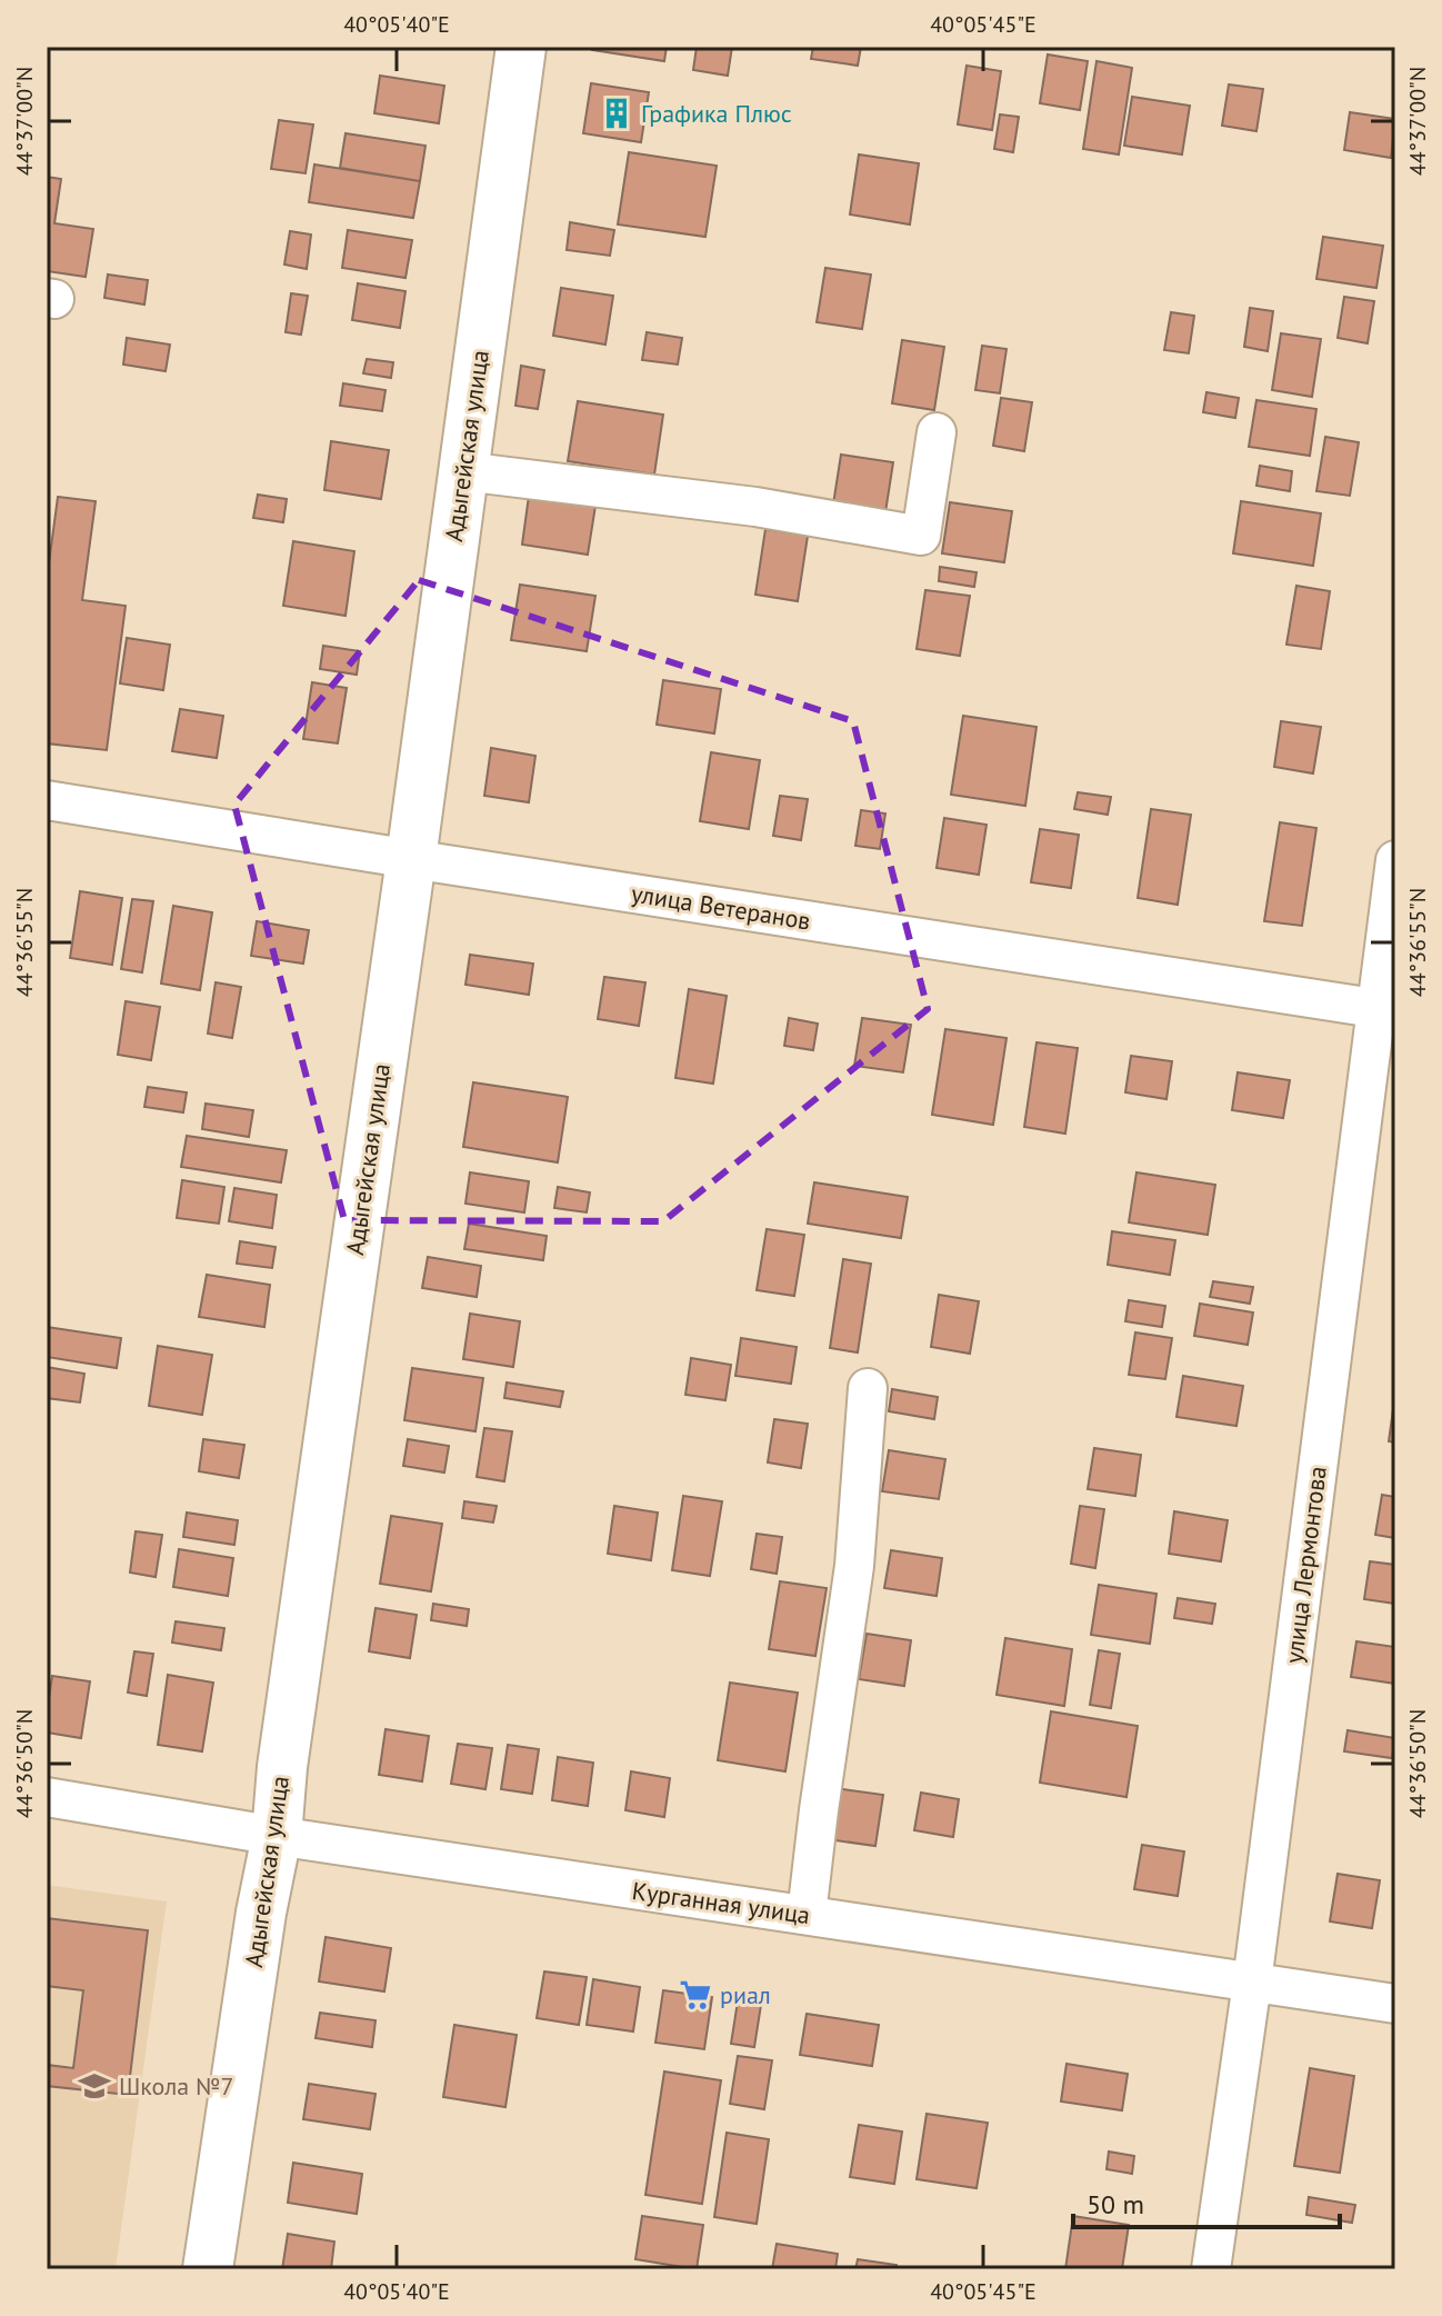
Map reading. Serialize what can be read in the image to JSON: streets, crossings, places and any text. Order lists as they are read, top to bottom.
{
  "streets": {
    "main road": ["Адыгейская улица"],
    "street": ["улица Ветеранов", "улица Лермонтова", "Курганная улица"]
  },
  "crossings": [
    ["Адыгейская улица", "улица Ветеранов"],
    ["Адыгейская улица", "Курганная улица"],
    ["улица Ветеранов", "улица Лермонтова"],
    ["улица Лермонтова", "Курганная улица"]
  ],
  "places": {
    "building": ["Графика Плюс"],
    "supermarket": ["риал"],
    "school or university": ["Школа №7"]
  },
  "scale_bar": "50 m",
  "coordinates": [
    "40°05'40\"E",
    "40°05'45\"E",
    "44°37'00\"N",
    "44°36'55\"N",
    "44°36'50\"N"
  ]
}
